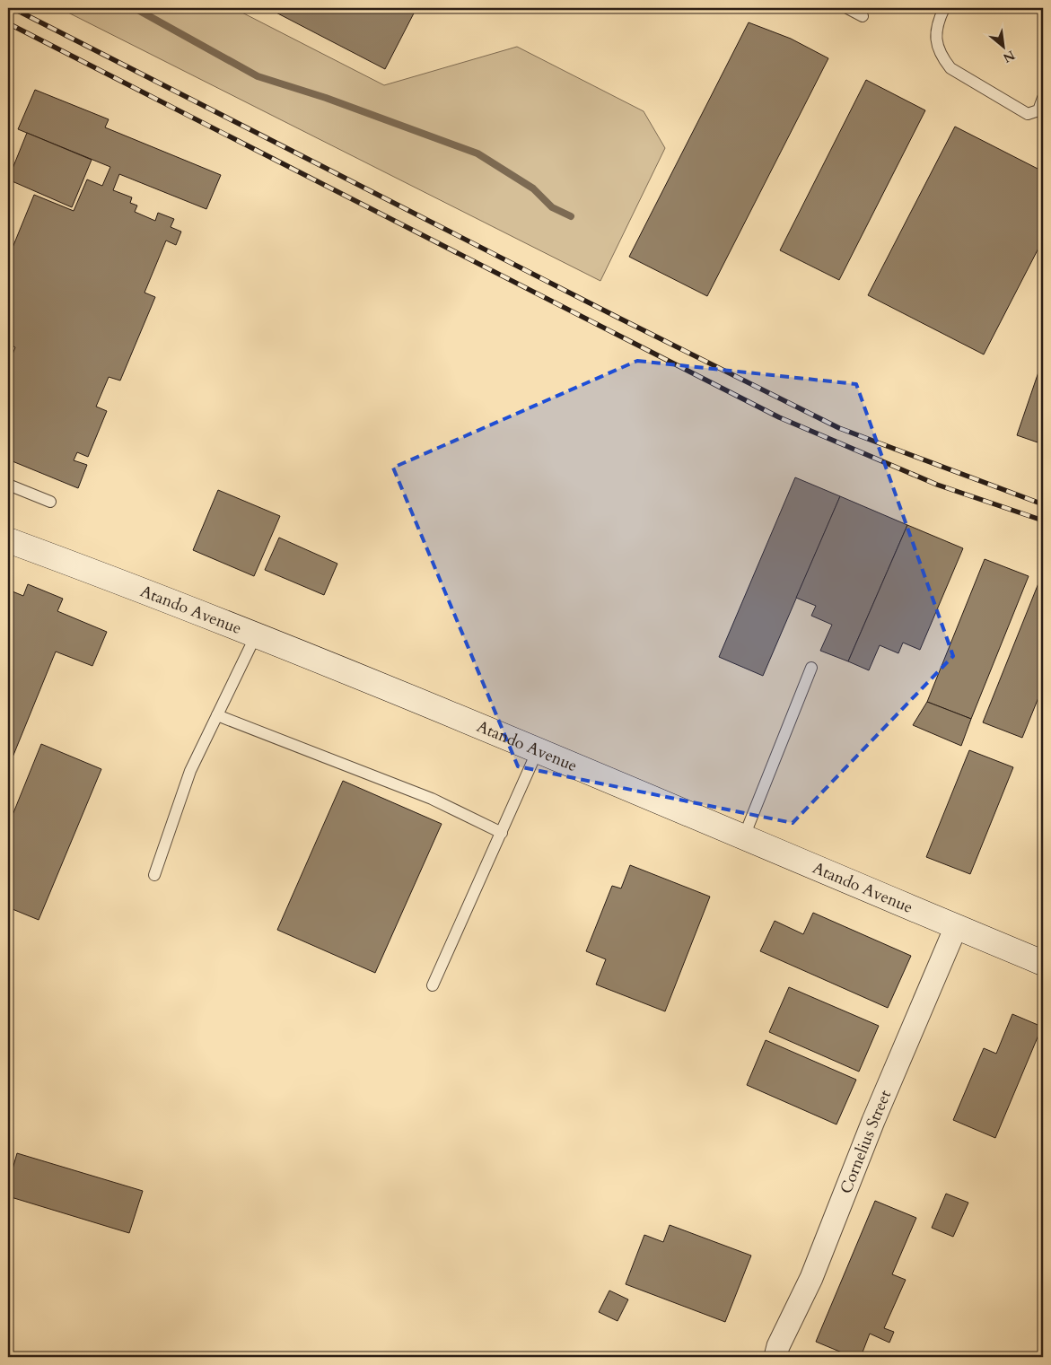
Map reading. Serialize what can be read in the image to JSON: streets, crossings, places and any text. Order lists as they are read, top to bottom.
{
  "streets": {
    "main road": ["Atando Avenue"],
    "street": ["Cornelius Street"]
  },
  "crossings": [
    ["Atando Avenue", "Cornelius Street"]
  ],
  "north": "bottom right"
}
